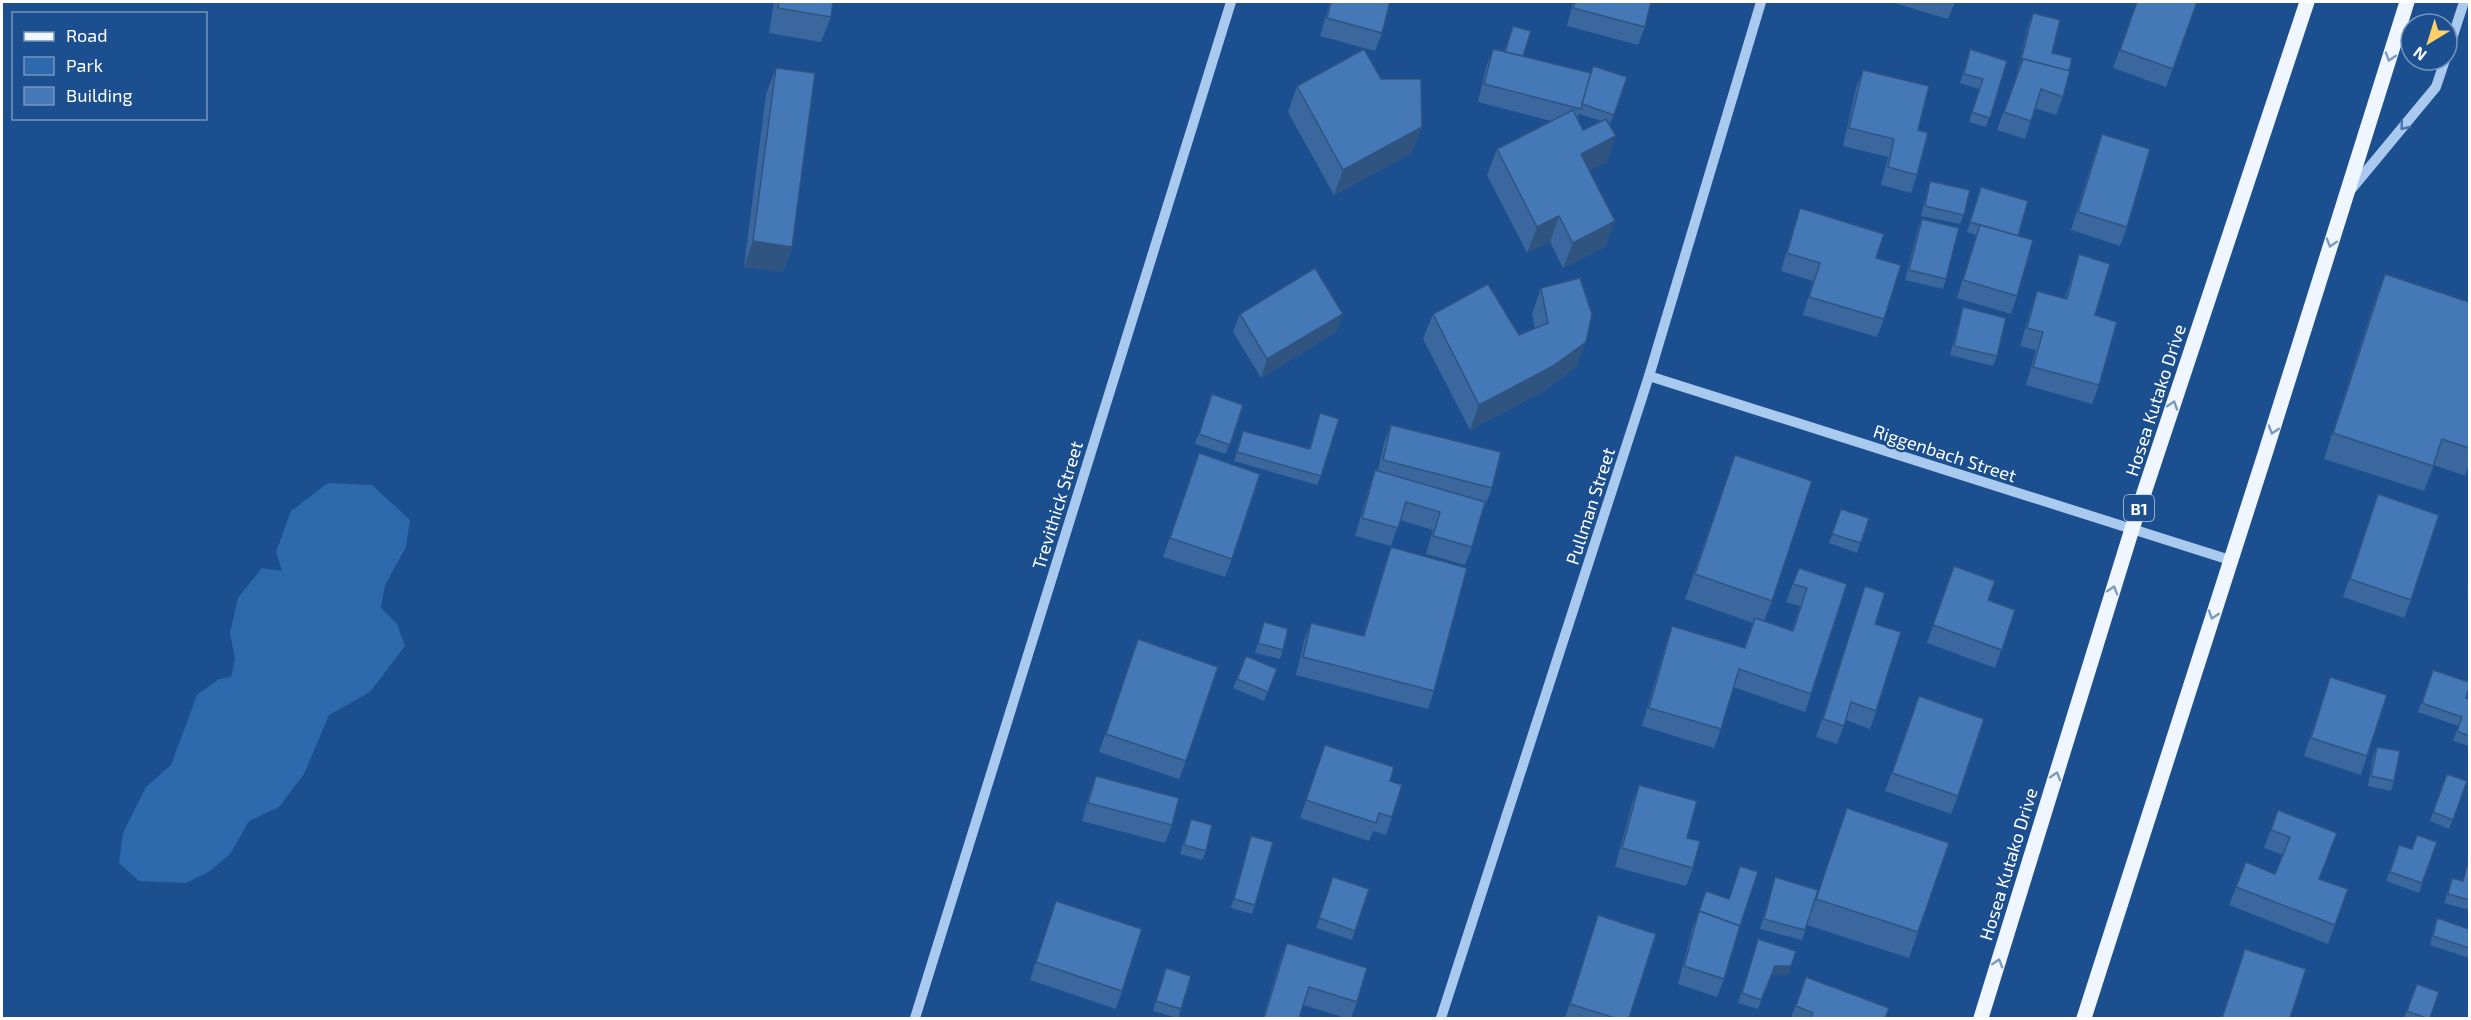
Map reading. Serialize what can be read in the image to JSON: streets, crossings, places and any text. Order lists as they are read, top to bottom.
{
  "streets": {
    "main road": ["Hosea Kutako Drive", "B1"],
    "street": ["Riggenbach Street", "Trevithick Street", "Pullman Street"]
  },
  "crossings": [
    ["Hosea Kutako Drive", "Riggenbach Street"],
    ["Riggenbach Street", "Pullman Street"]
  ],
  "legend": ["Road", "Park", "Building"],
  "north": "bottom left"
}
